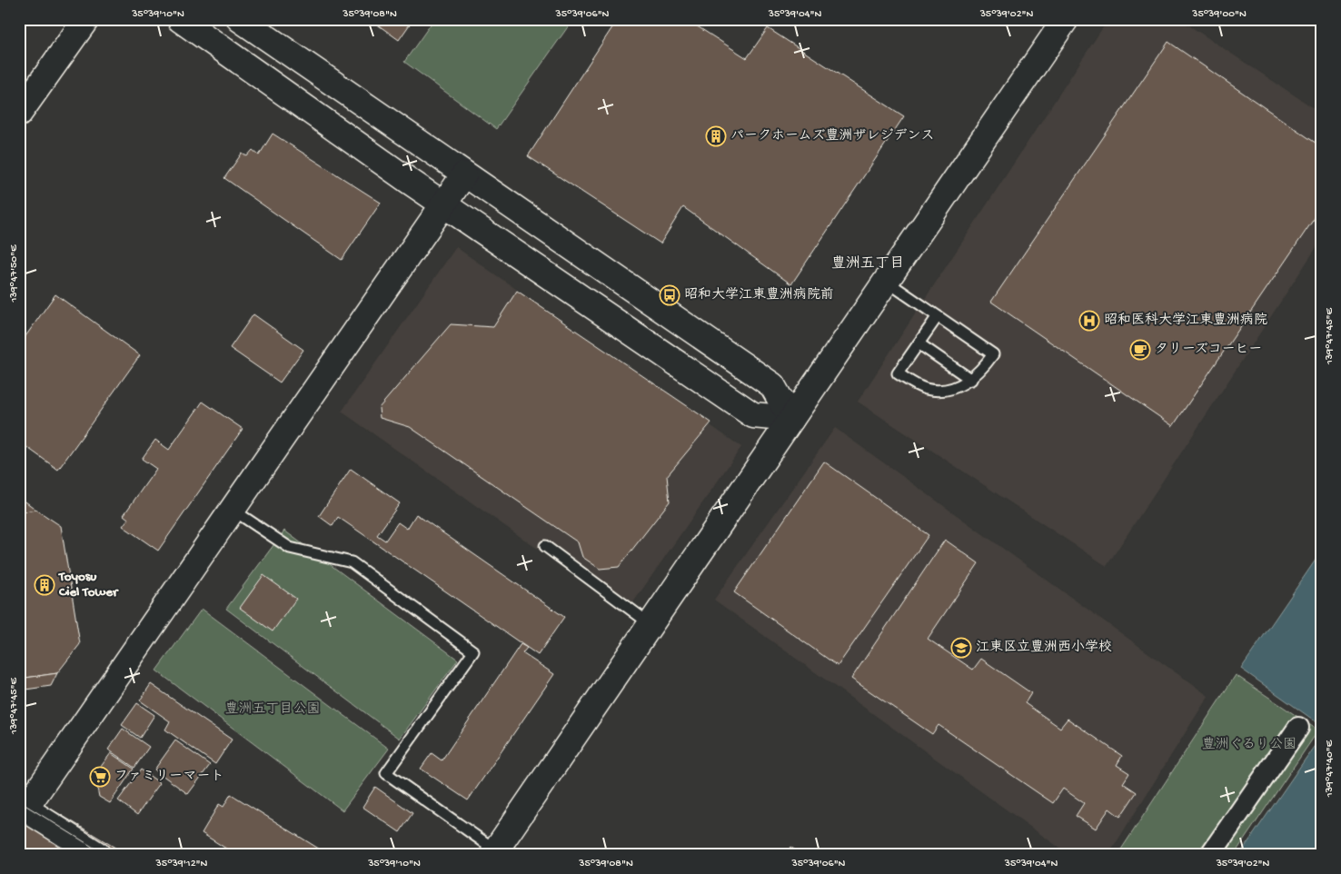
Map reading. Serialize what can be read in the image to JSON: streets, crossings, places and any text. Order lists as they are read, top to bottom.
{
  "districts": ["豊洲五丁目"],
  "parks": ["豊洲五丁目公園", "豊洲ぐるり公園"],
  "places": {
    "building": ["パークホームズ豊洲ザレジデンス", "Toyosu Ciel Tower"],
    "bus stop": ["昭和大学江東豊洲病院前"],
    "hospital": ["昭和医科大学江東豊洲病院"],
    "cafe": ["タリーズコーヒー"],
    "school or university": ["江東区立豊洲西小学校"],
    "supermarket": ["ファミリーマート"]
  },
  "coordinates": [
    "35°39'10\"N",
    "35°39'08\"N",
    "35°39'06\"N",
    "35°39'04\"N",
    "35°39'02\"N",
    "35°39'00\"N",
    "139°47'50\"E",
    "139°47'45\"E",
    "139°47'40\"E",
    "35°39'12\"N"
  ]
}
